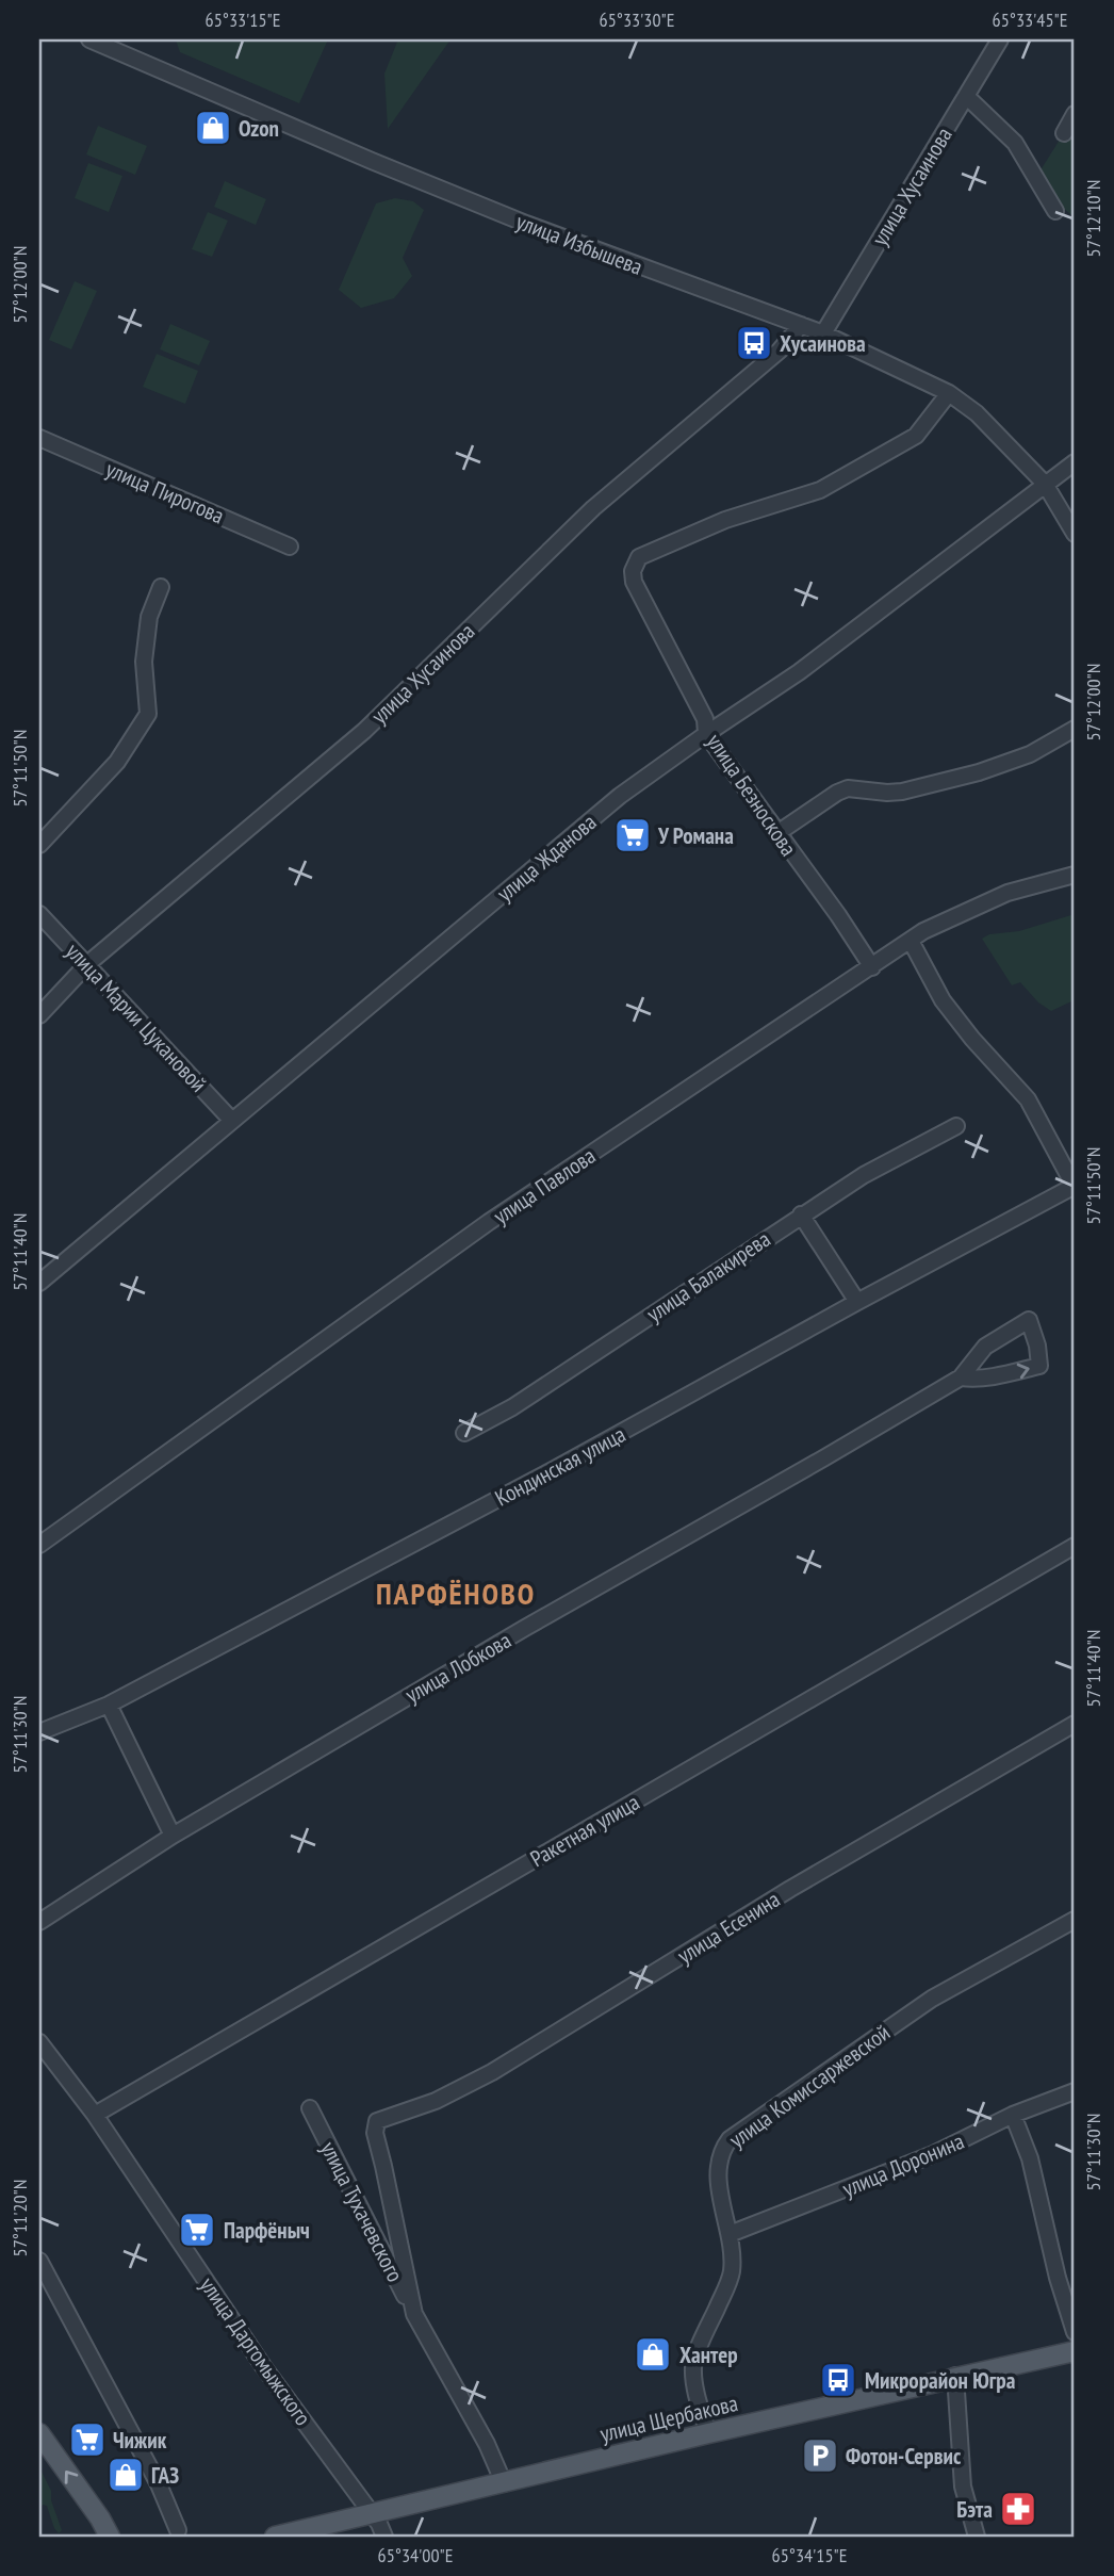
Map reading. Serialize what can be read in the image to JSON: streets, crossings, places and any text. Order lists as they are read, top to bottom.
{
  "streets": {
    "main road": ["улица Щербакова"],
    "street": [
      "улица Хусаинова",
      "улица Избышева",
      "улица Пирогова",
      "улица Безноскова",
      "улица Жданова",
      "улица Марии Цукановой",
      "улица Павлова",
      "улица Балакирева",
      "Кондинская улица",
      "улица Лобкова",
      "Ракетная улица",
      "улица Есенина",
      "улица Комиссаржевской",
      "улица Доронина",
      "улица Тухачевского",
      "улица Даргомыжского"
    ]
  },
  "crossings": [
    ["улица Хусаинова", "улица Избышева"],
    ["улица Хусаинова", "улица Марии Цукановой"],
    ["улица Избышева", "улица Безноскова"],
    ["улица Избышева", "улица Жданова"],
    ["улица Безноскова", "улица Жданова"],
    ["улица Безноскова", "улица Павлова"],
    ["улица Жданова", "улица Марии Цукановой"],
    ["Ракетная улица", "улица Даргомыжского"],
    ["улица Есенина", "улица Тухачевского"],
    ["улица Комиссаржевской", "улица Доронина"],
    ["улица Комиссаржевской", "улица Щербакова"],
    ["улица Тухачевского", "улица Щербакова"],
    ["улица Даргомыжского", "улица Щербакова"]
  ],
  "districts": ["ПАРФЁНОВО"],
  "places": {
    "shop": ["Ozon", "Хантер", "ГАЗ"],
    "bus stop": ["Хусаинова", "Микрорайон Югра"],
    "supermarket": ["У Романа", "Парфёныч", "Чижик"],
    "parking": ["Фотон-Сервис"],
    "pharmacy": ["Бэта"]
  },
  "coordinates": [
    "65°33'15\"E",
    "65°33'30\"E",
    "65°33'45\"E",
    "57°12'10\"N",
    "57°12'00\"N",
    "57°11'50\"N",
    "57°11'40\"N",
    "57°11'30\"N",
    "57°11'20\"N",
    "65°34'00\"E",
    "65°34'15\"E"
  ]
}
